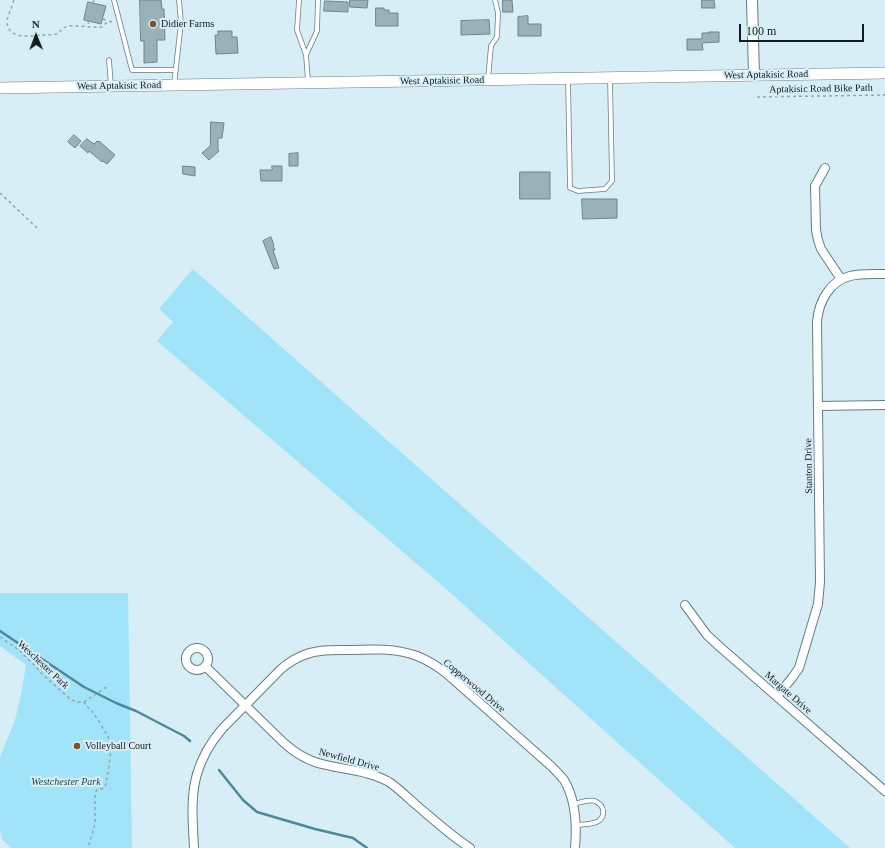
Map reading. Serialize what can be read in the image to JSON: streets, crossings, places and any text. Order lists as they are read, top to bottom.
{
  "streets": {
    "main road": ["West Aptakisic Road"],
    "street": [
      "Stanton Drive",
      "Copperwood Drive",
      "Margate Drive",
      "Newfield Drive"
    ],
    "path": ["Aptakisic Road Bike Path", "Weschester Park"]
  },
  "crossings": [
    ["Stanton Drive", "Margate Drive"],
    ["Copperwood Drive", "Newfield Drive"]
  ],
  "parks": ["Westchester Park"],
  "places": ["Didier Farms", "Volleyball Court"],
  "scale_bar": "100 m",
  "north": "top"
}
